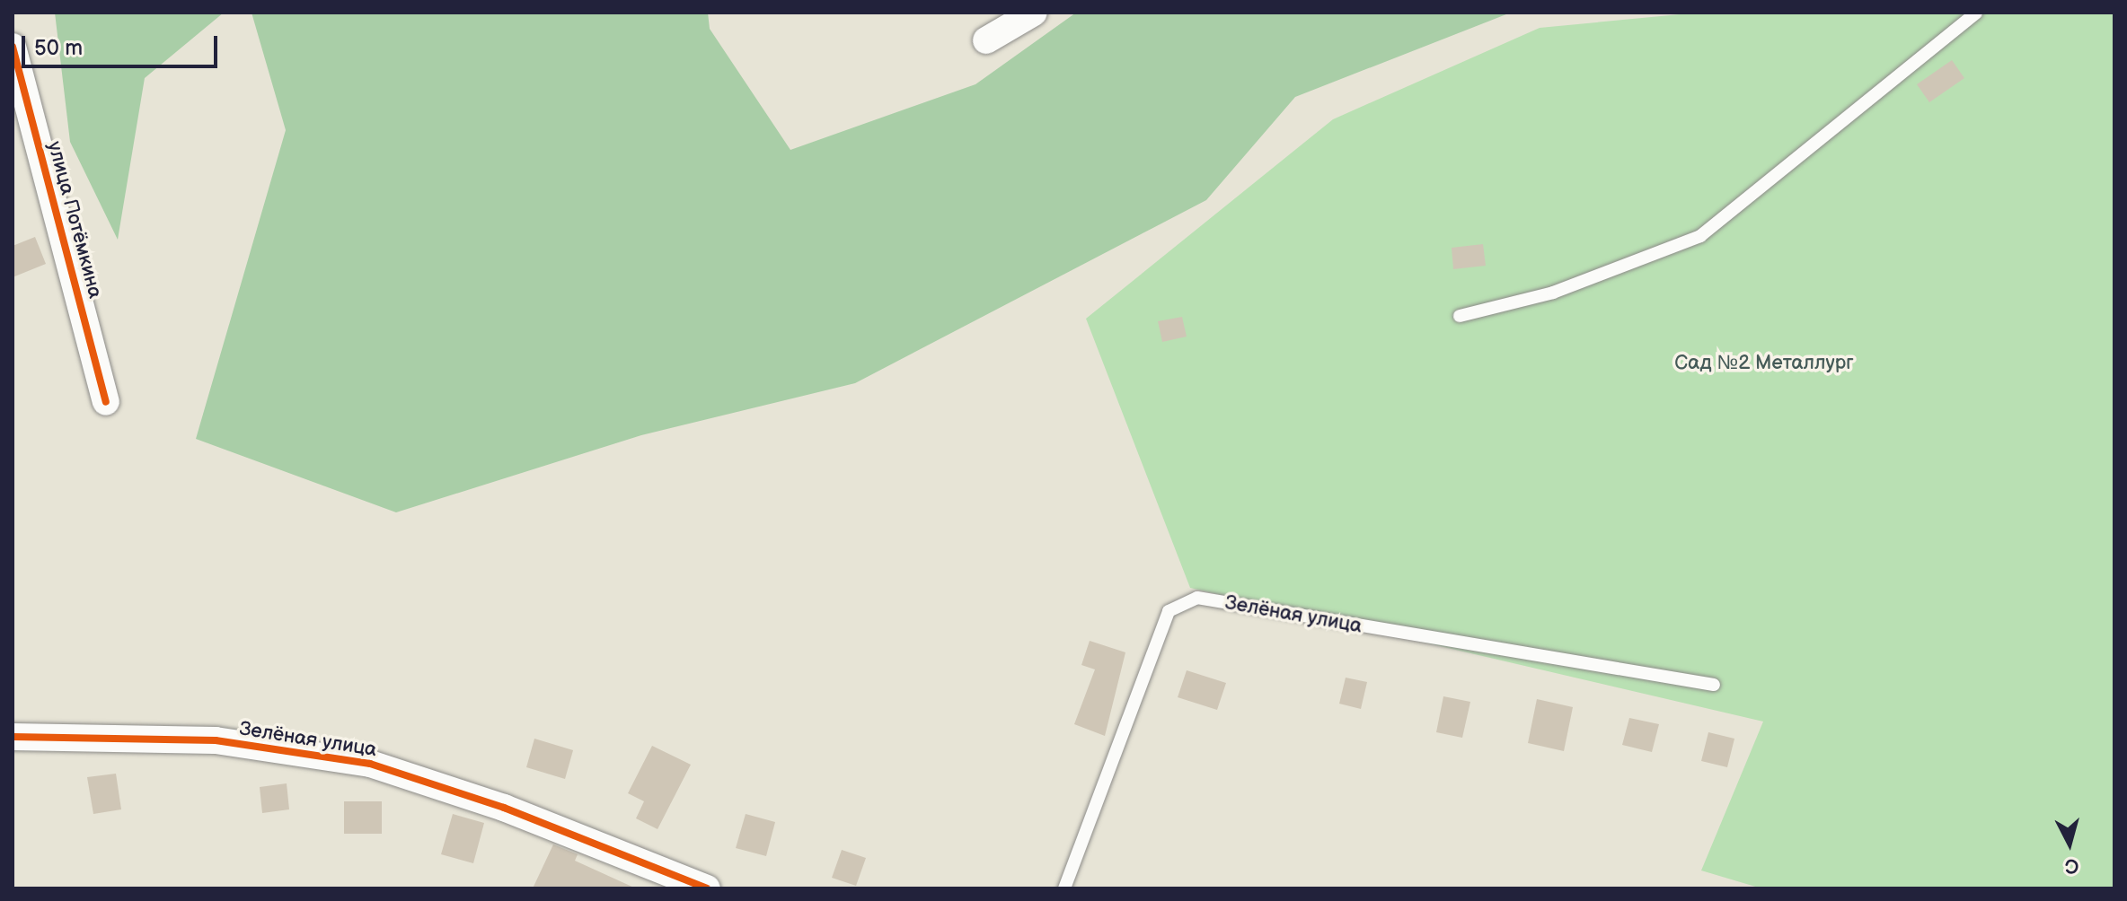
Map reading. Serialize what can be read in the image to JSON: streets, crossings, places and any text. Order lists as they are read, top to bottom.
{
  "streets": {
    "street": ["улица Потёмкина", "Зелёная улица"]
  },
  "parks": ["Сад №2 Металлург"],
  "scale_bar": "50 m",
  "north": "bottom"
}
